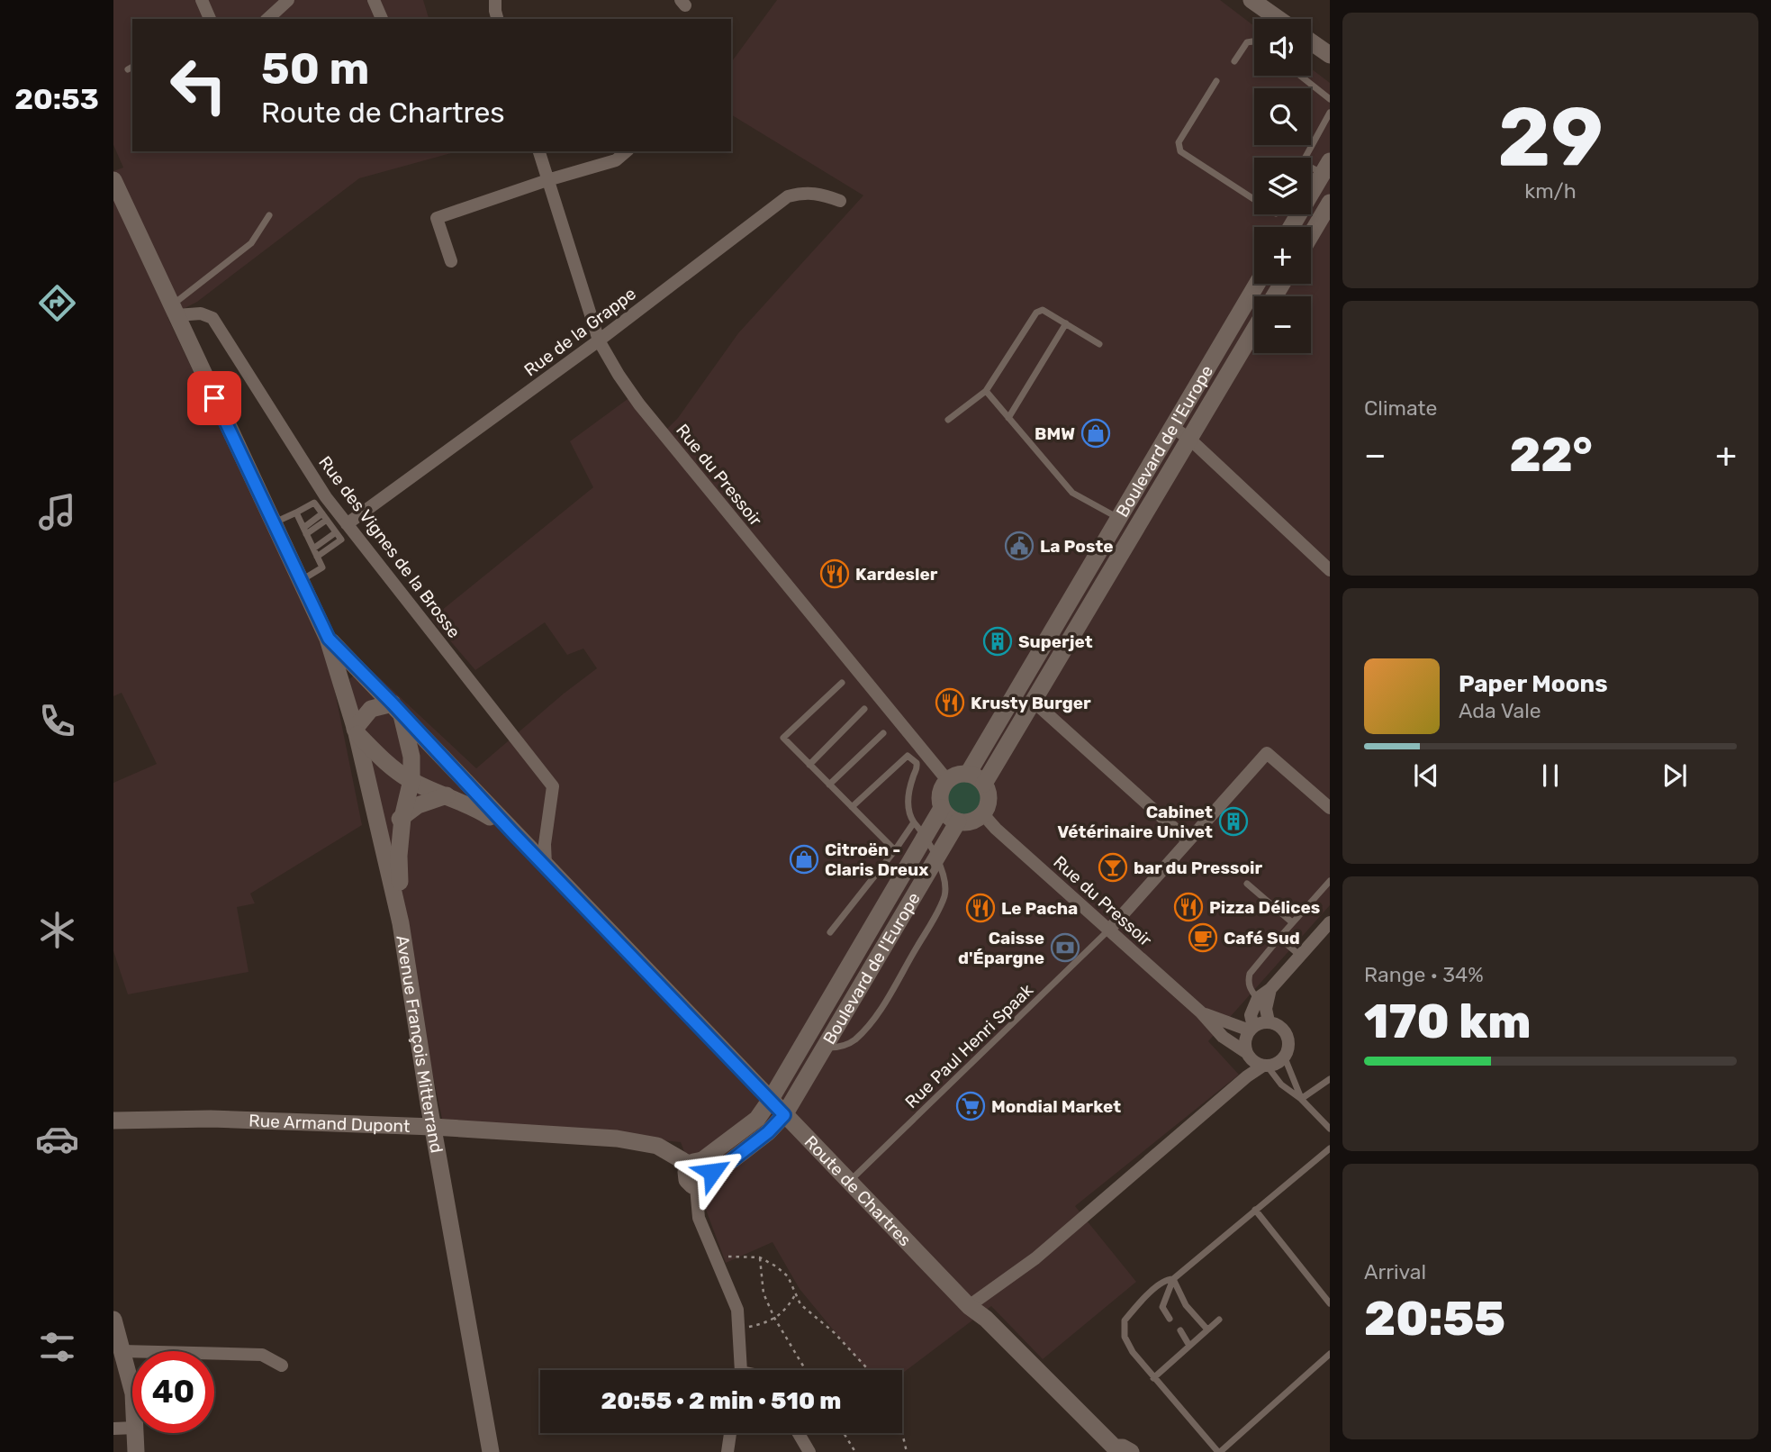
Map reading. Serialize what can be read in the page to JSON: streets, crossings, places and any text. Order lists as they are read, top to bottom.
{
  "streets": {
    "street": [
      "Rue de la Grappe",
      "Boulevard de l'Europe",
      "Rue du Pressoir",
      "Rue des Vignes de la Brosse",
      "Avenue François Mitterrand",
      "Rue Armand Dupont",
      "Route de Chartres"
    ],
    "lane": ["Rue Paul Henri Spaak"]
  },
  "crossings": [
    ["Rue de la Grappe", "Rue du Pressoir"],
    ["Rue de la Grappe", "Rue des Vignes de la Brosse"],
    ["Boulevard de l'Europe", "Rue du Pressoir"],
    ["Boulevard de l'Europe", "Route de Chartres"],
    ["Rue du Pressoir", "Rue Paul Henri Spaak"],
    ["Rue des Vignes de la Brosse", "Route de Chartres"],
    ["Avenue François Mitterrand", "Rue Armand Dupont"],
    ["Avenue François Mitterrand", "Route de Chartres"],
    ["Rue Paul Henri Spaak", "Route de Chartres"]
  ],
  "places": {
    "shop": ["BMW", "Citroën - Claris Dreux"],
    "public building": ["La Poste"],
    "restaurant": [
      "Kardesler",
      "Krusty Burger",
      "Pizza Délices",
      "Le Pacha"
    ],
    "building": ["Superjet", "Cabinet Vétérinaire Univet"],
    "bar": ["bar du Pressoir"],
    "cafe": ["Café Sud"],
    "bank": ["Caisse d'Épargne"],
    "supermarket": ["Mondial Market"]
  },
  "page": {
    "tabs": "20:53",
    "tile": [
      ["29", "km/h"],
      "Climate",
      ["Range · 34%", "170 km"],
      ["Arrival", "20:55"]
    ],
    "map_buttons": ["+", "−"],
    "turn": ["50 m", "Route de Chartres"],
    "heat": ["−", "22°", "+"],
    "song": ["Paper Moons", "Ada Vale"],
    "limit": "40",
    "trip": "20:55 · 2 min · 510 m"
  }
}
